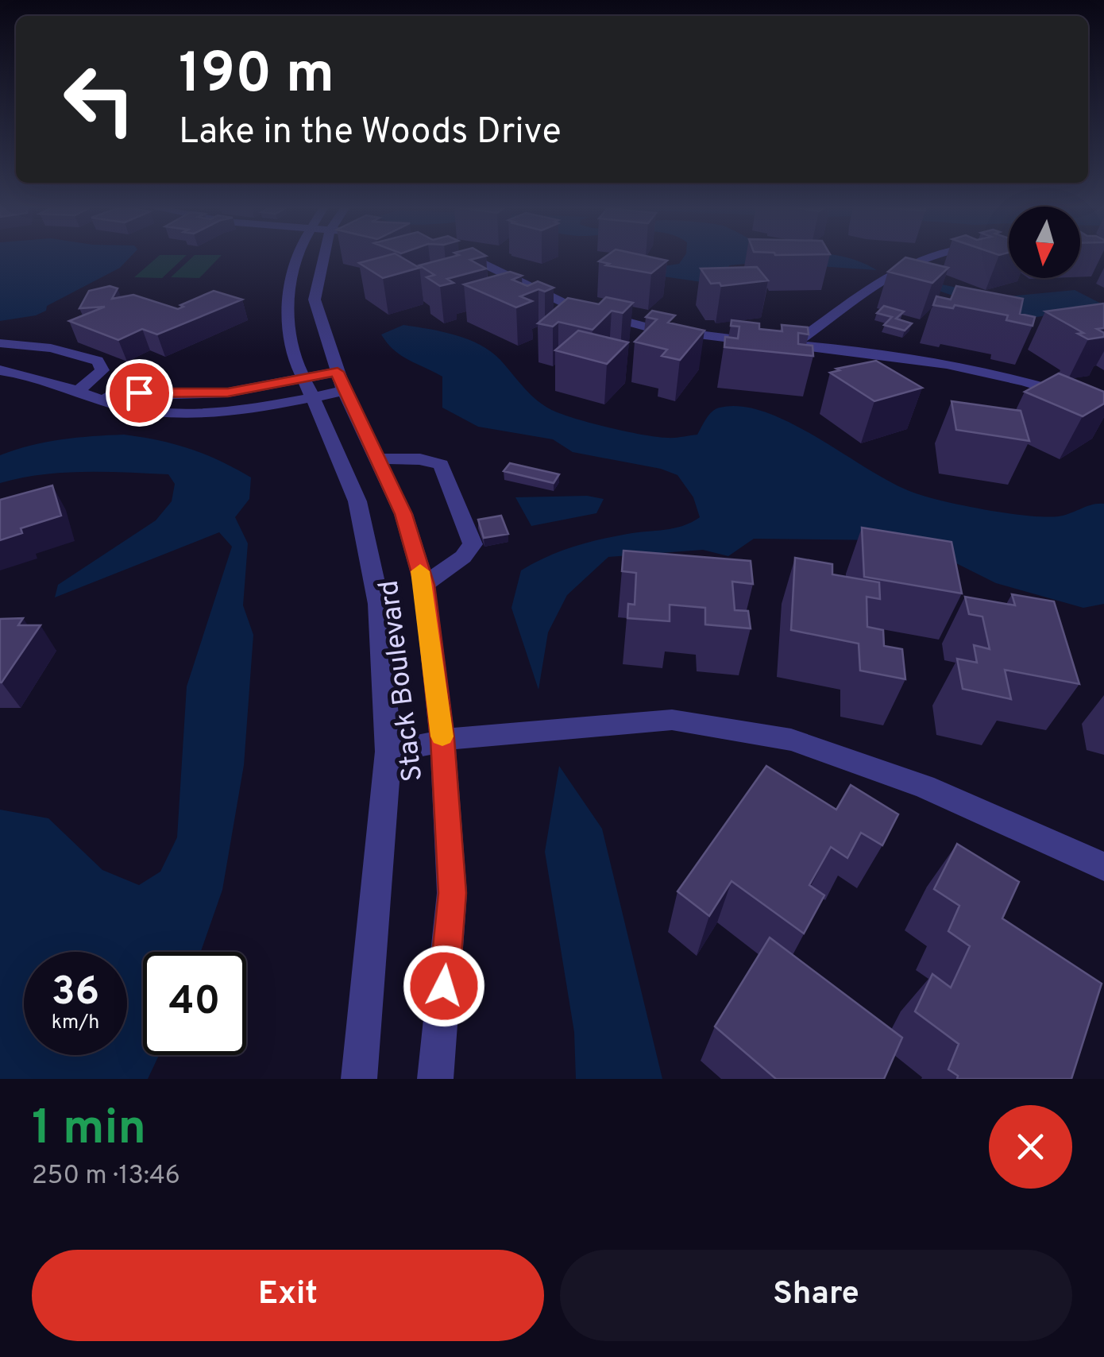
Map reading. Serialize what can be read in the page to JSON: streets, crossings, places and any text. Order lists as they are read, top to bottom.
{
  "streets": {
    "street": ["Stack Boulevard"]
  },
  "north": "bottom",
  "page": {
    "turn": ["190 m", "Lake in the Woods Drive"],
    "speed": "36 km/h",
    "limit": "40",
    "heading": ["1 min", "250 m · 13:46"],
    "buttons": ["Exit", "Share"]
  }
}
